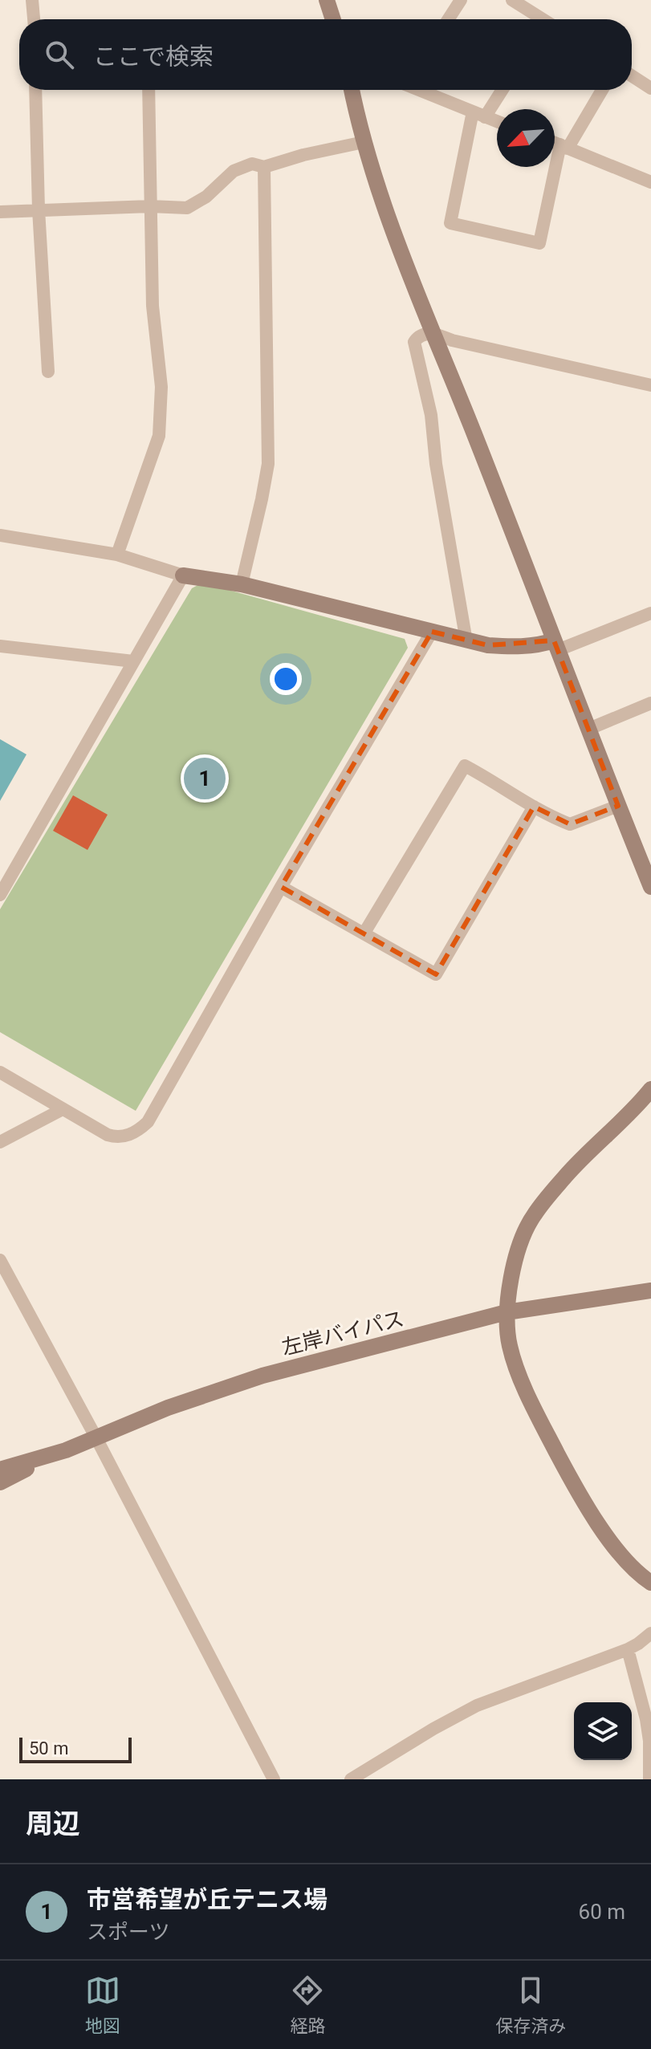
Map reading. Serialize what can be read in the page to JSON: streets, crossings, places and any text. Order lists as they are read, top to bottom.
{
  "streets": {
    "street": ["左岸バイパス"]
  },
  "scale_bar": "50 m",
  "north": "bottom left",
  "page": {
    "search": "ここで検索",
    "pins": "1",
    "scale": "50 m",
    "heading": "周辺",
    "list": [
      {
        "mark": "1",
        "name": "市営希望が丘テニス場",
        "note": "スポーツ",
        "value": "60 m"
      }
    ],
    "nav": ["地図", "経路", "保存済み"]
  }
}
